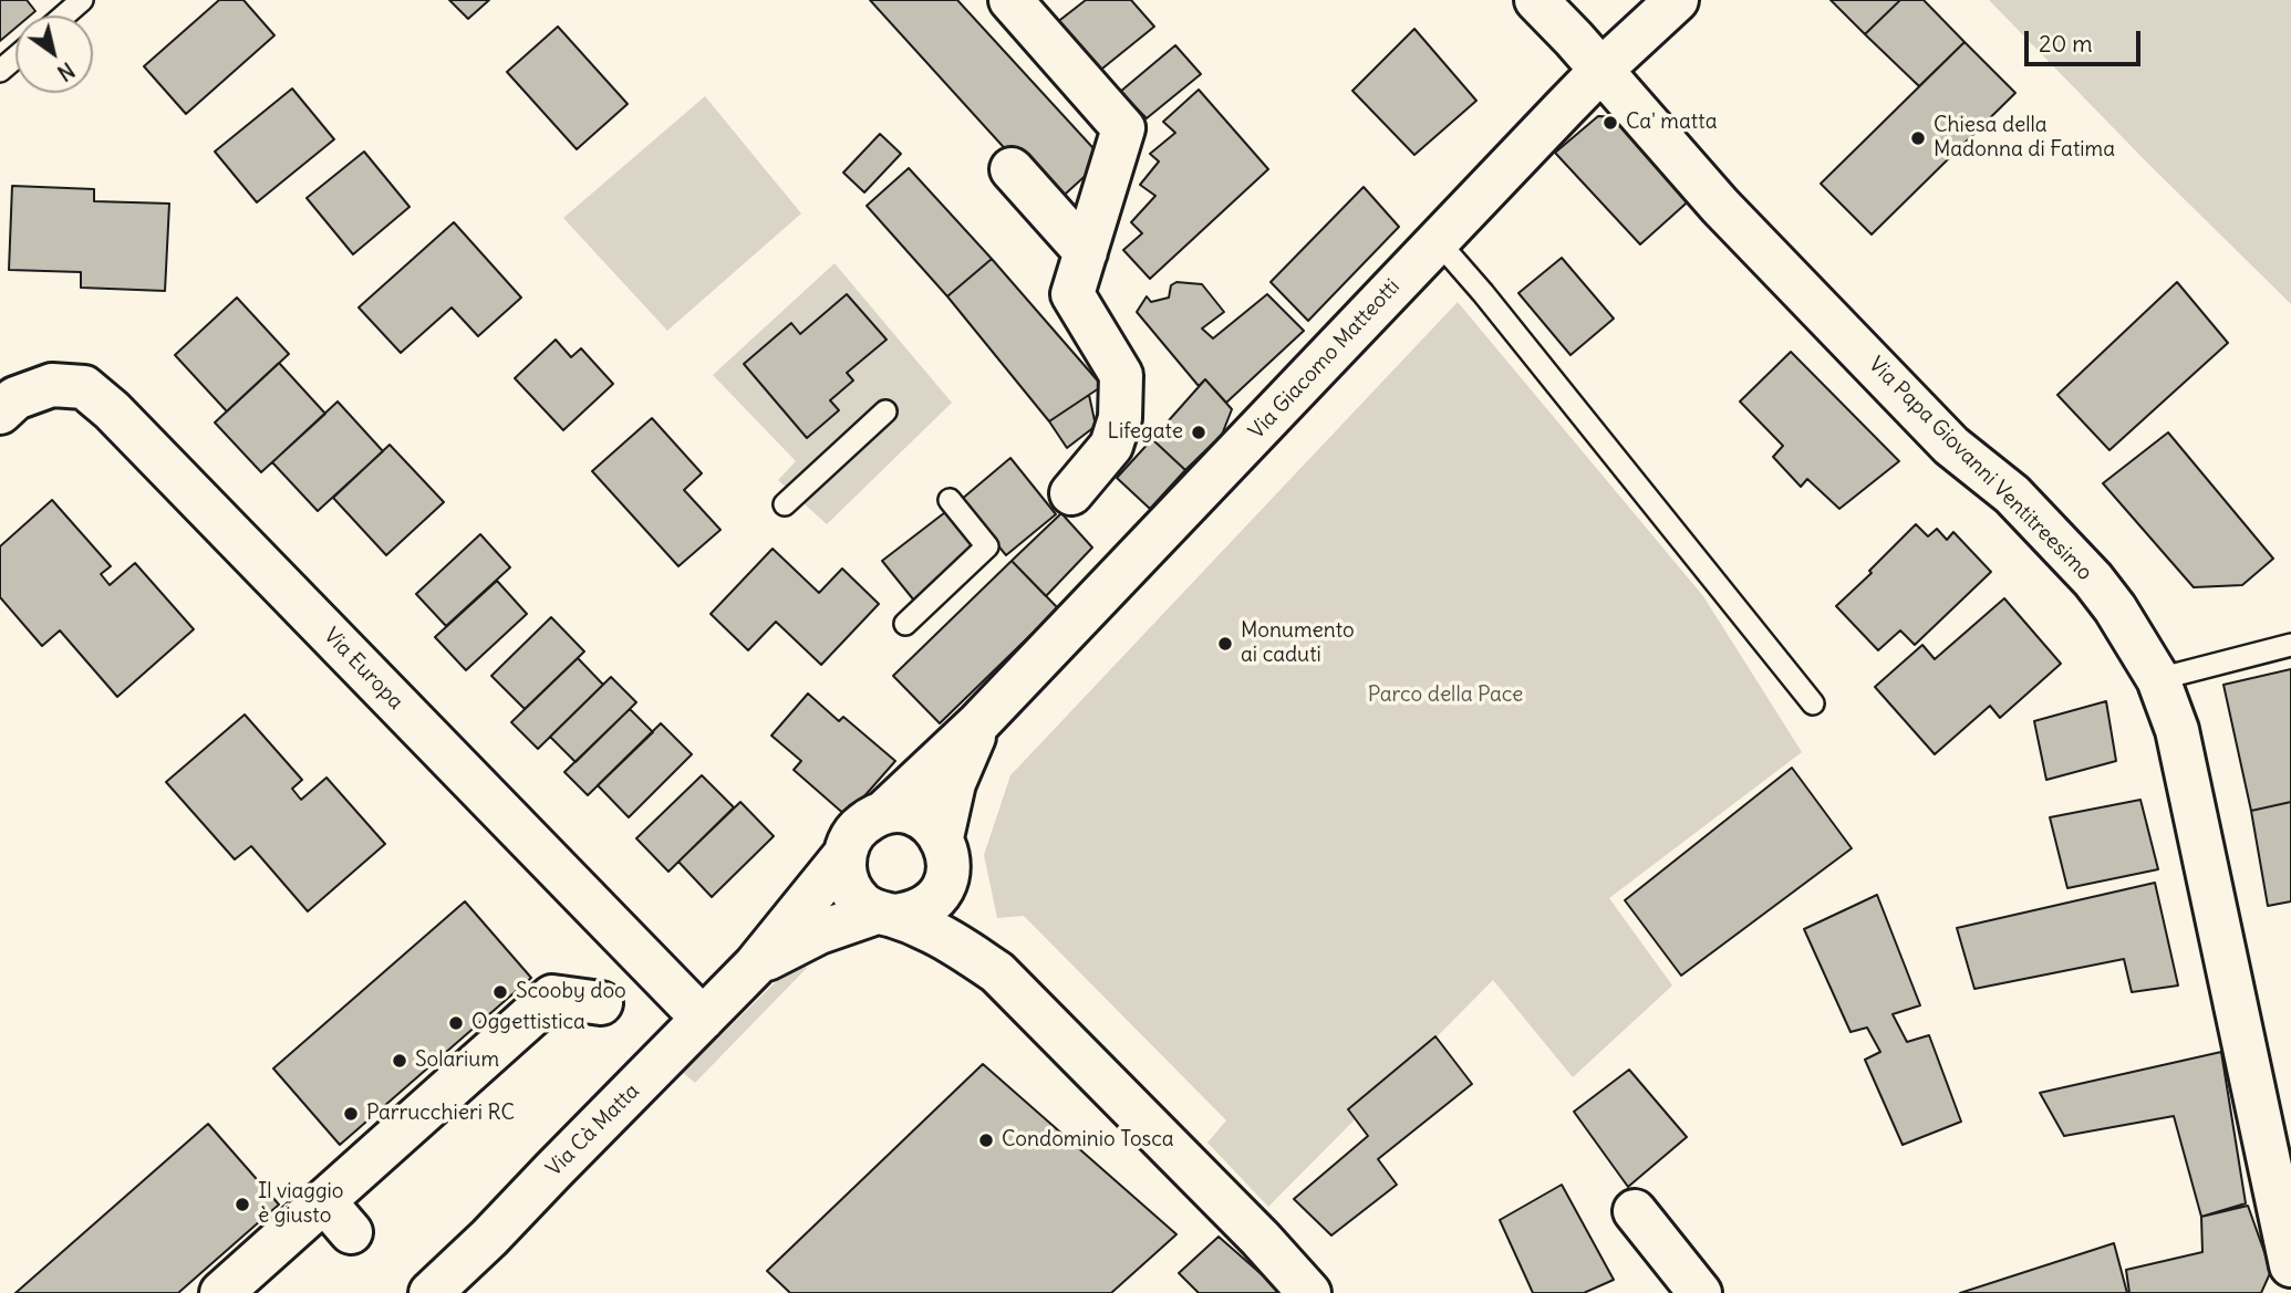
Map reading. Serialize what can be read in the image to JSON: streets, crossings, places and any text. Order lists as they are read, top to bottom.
{
  "streets": {
    "street": [
      "Via Giacomo Matteotti",
      "Via Papa Giovanni Ventitreesimo",
      "Via Europa",
      "Via Cà Matta"
    ]
  },
  "crossings": [
    ["Via Giacomo Matteotti", "Via Papa Giovanni Ventitreesimo"],
    ["Via Giacomo Matteotti", "Via Cà Matta"],
    ["Via Europa", "Via Cà Matta"]
  ],
  "parks": ["Parco della Pace"],
  "places": [
    "Ca' matta",
    "Chiesa della Madonna di Fatima",
    "Lifegate",
    "Monumento ai caduti",
    "Scooby doo",
    "Oggettistica",
    "Solarium",
    "Parrucchieri RC",
    "Condominio Tosca",
    "Il viaggio è giusto"
  ],
  "scale_bar": "20 m",
  "north": "bottom right"
}
